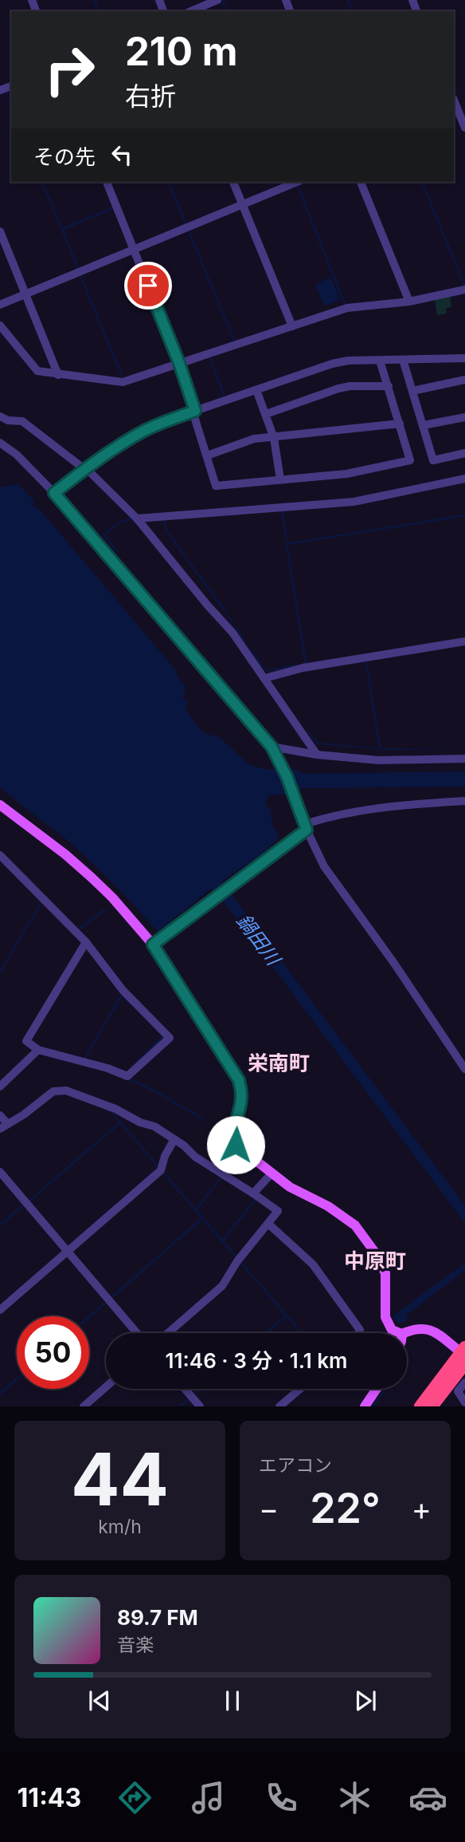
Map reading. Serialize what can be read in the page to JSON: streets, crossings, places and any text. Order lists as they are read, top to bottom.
{
  "districts": ["栄南町", "中原町"],
  "water": ["鍋田川"],
  "page": {
    "turn": ["210 m", "右折"],
    "then": "その先",
    "limit": "50",
    "trip": "11:46 · 3 分 · 1.1 km",
    "tile": [
      ["44", "km/h"],
      "エアコン"
    ],
    "heat": ["−", "22°", "+"],
    "song": ["89.7 FM", "音楽"],
    "tabs": "11:43"
  }
}
